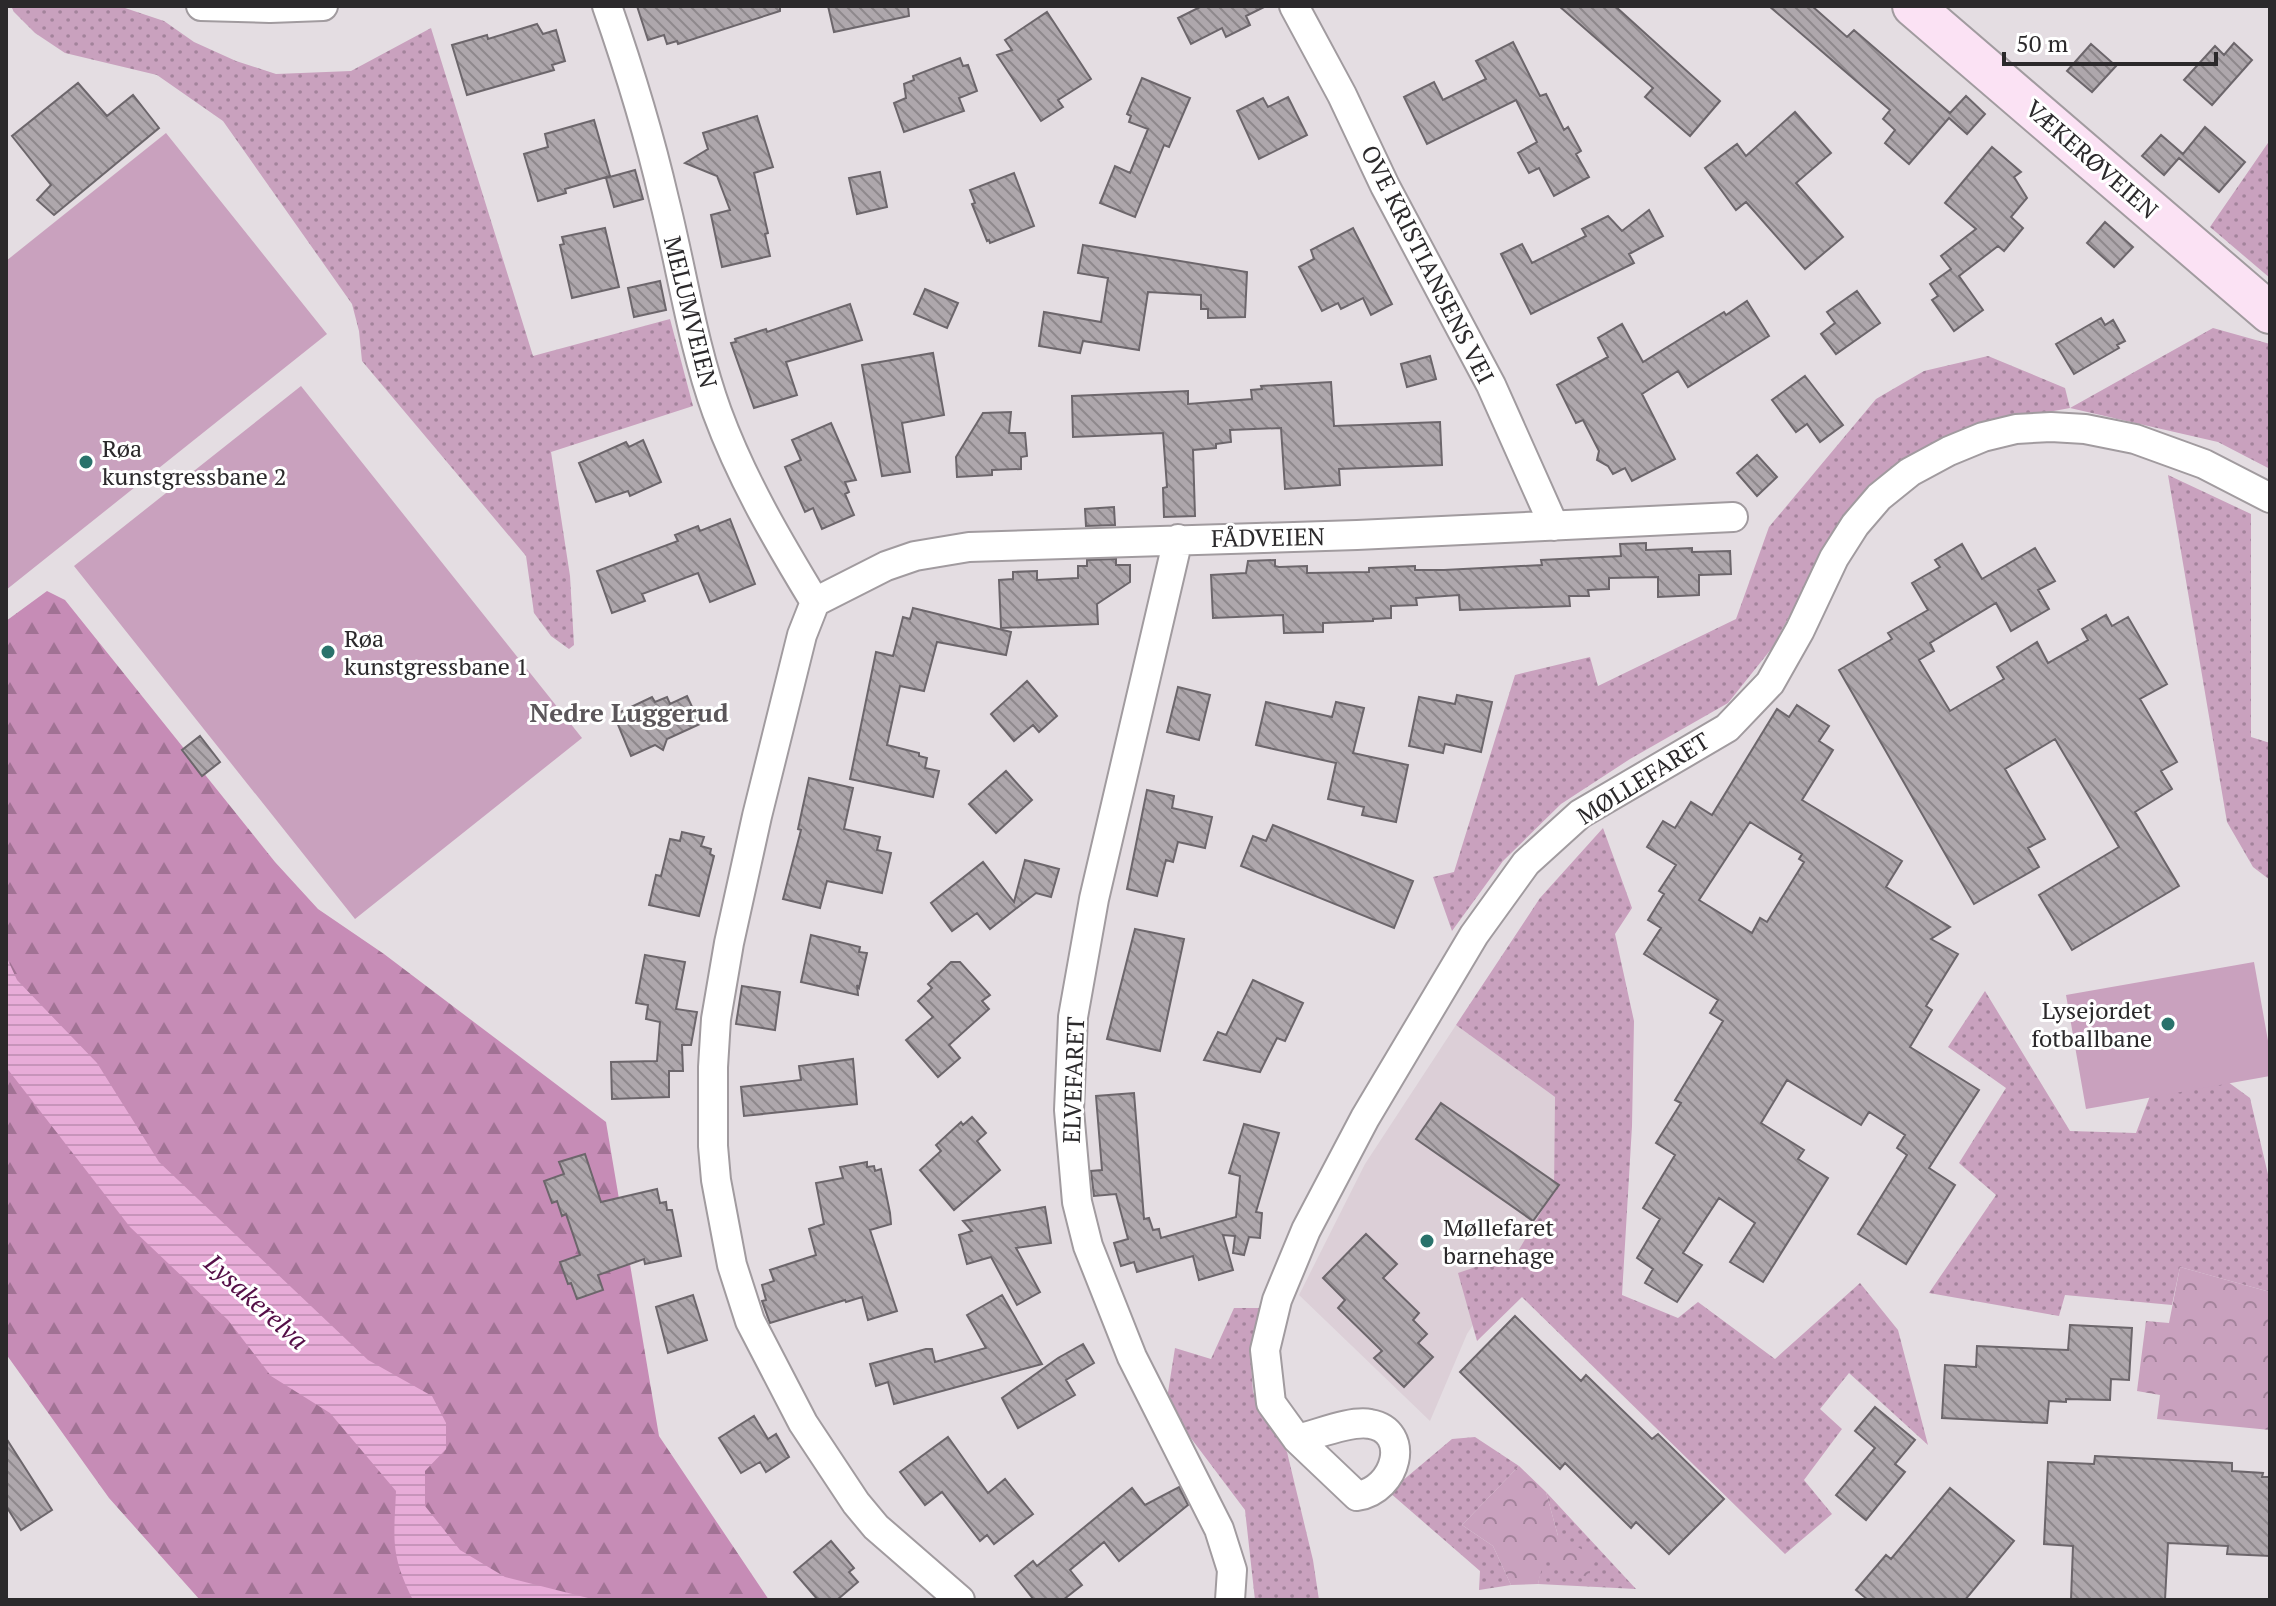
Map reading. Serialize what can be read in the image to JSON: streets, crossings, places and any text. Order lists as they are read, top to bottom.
{
  "streets": {
    "main road": ["VÆKERØVEIEN"],
    "street": [
      "OVE KRISTIANSENS VEI",
      "MELUMVEIEN",
      "FÅDVEIEN",
      "MØLLEFARET",
      "ELVEFARET"
    ]
  },
  "crossings": [
    ["OVE KRISTIANSENS VEI", "FÅDVEIEN"],
    ["MELUMVEIEN", "FÅDVEIEN"],
    ["FÅDVEIEN", "ELVEFARET"]
  ],
  "districts": ["Nedre Luggerud"],
  "water": ["Lysakerelva"],
  "places": [
    "Røa kunstgressbane 2",
    "Røa kunstgressbane 1",
    "Lysejordet fotballbane",
    "Møllefaret barnehage"
  ],
  "scale_bar": "50 m"
}
